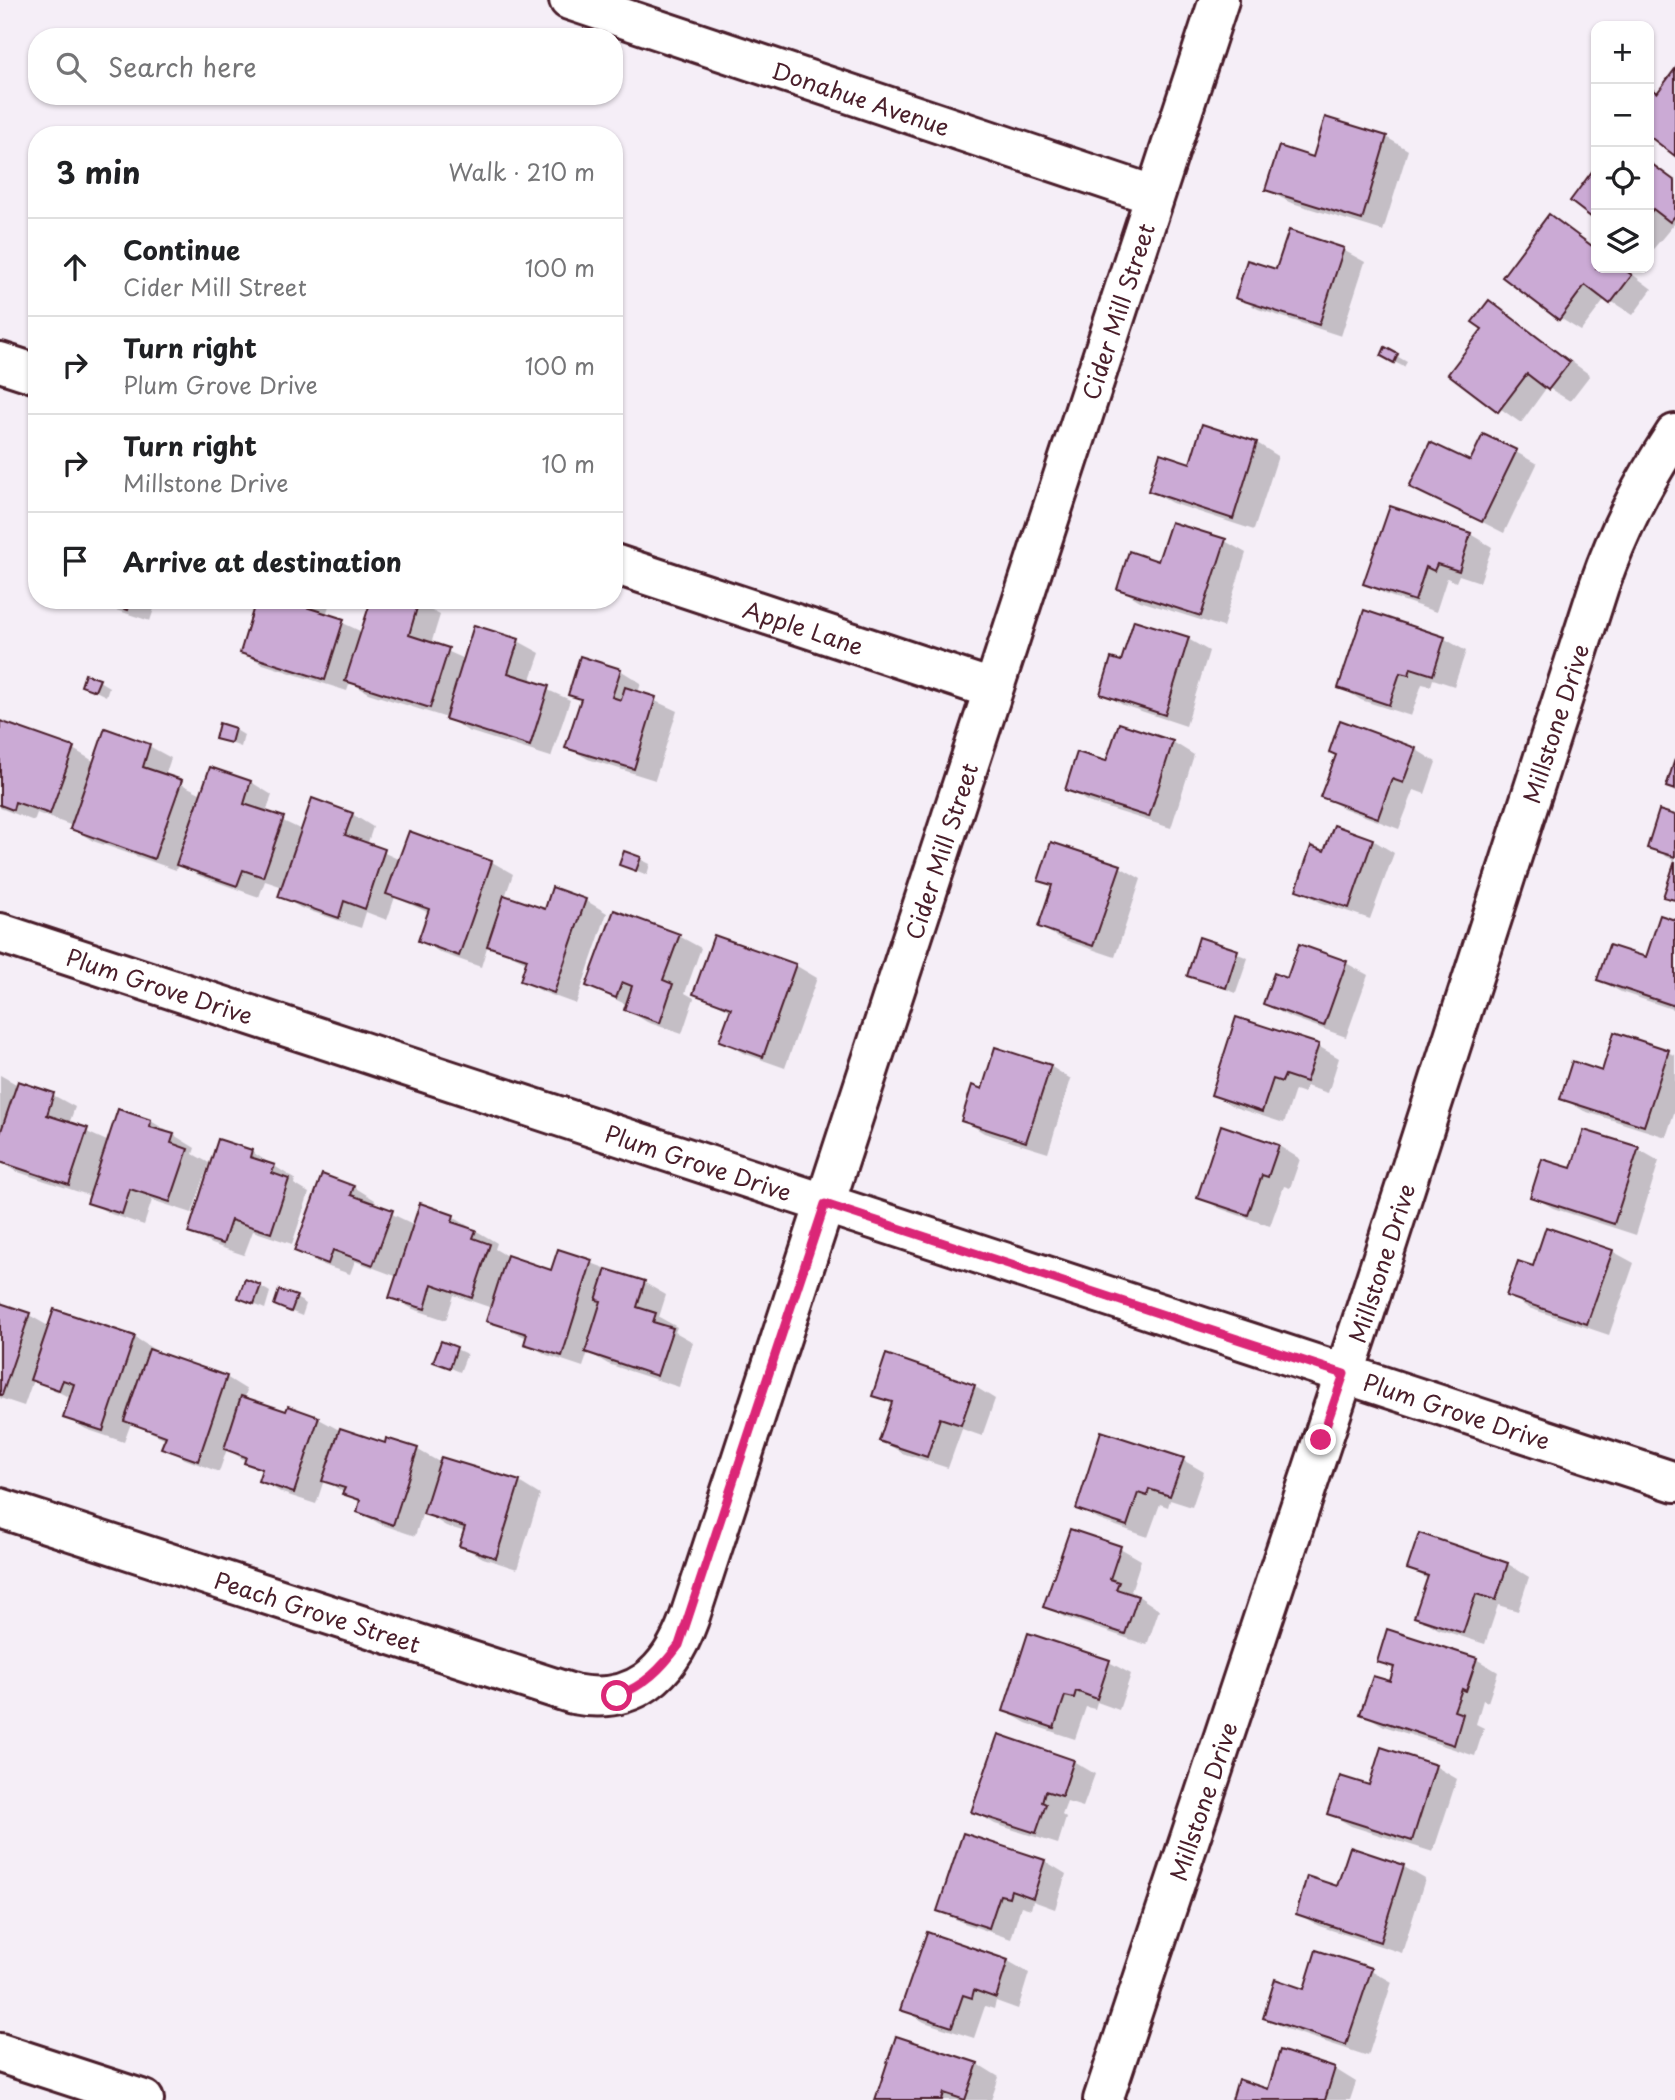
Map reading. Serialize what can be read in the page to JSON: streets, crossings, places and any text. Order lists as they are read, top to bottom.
{
  "streets": {
    "street": [
      "Donahue Avenue",
      "Cider Mill Street",
      "Apple Lane",
      "Millstone Drive",
      "Plum Grove Drive",
      "Peach Grove Street"
    ]
  },
  "crossings": [
    ["Donahue Avenue", "Cider Mill Street"],
    ["Cider Mill Street", "Apple Lane"],
    ["Cider Mill Street", "Plum Grove Drive"],
    ["Cider Mill Street", "Peach Grove Street"],
    ["Millstone Drive", "Plum Grove Drive"]
  ],
  "page": {
    "map_buttons": ["+", "−"],
    "search": "Search here",
    "heading": ["3 min", "Walk · 210 m"],
    "list": [
      ["Continue", "Cider Mill Street", "100 m"],
      ["Turn right", "Plum Grove Drive", "100 m"],
      ["Turn right", "Millstone Drive", "10 m"],
      "Arrive at destination"
    ]
  }
}
